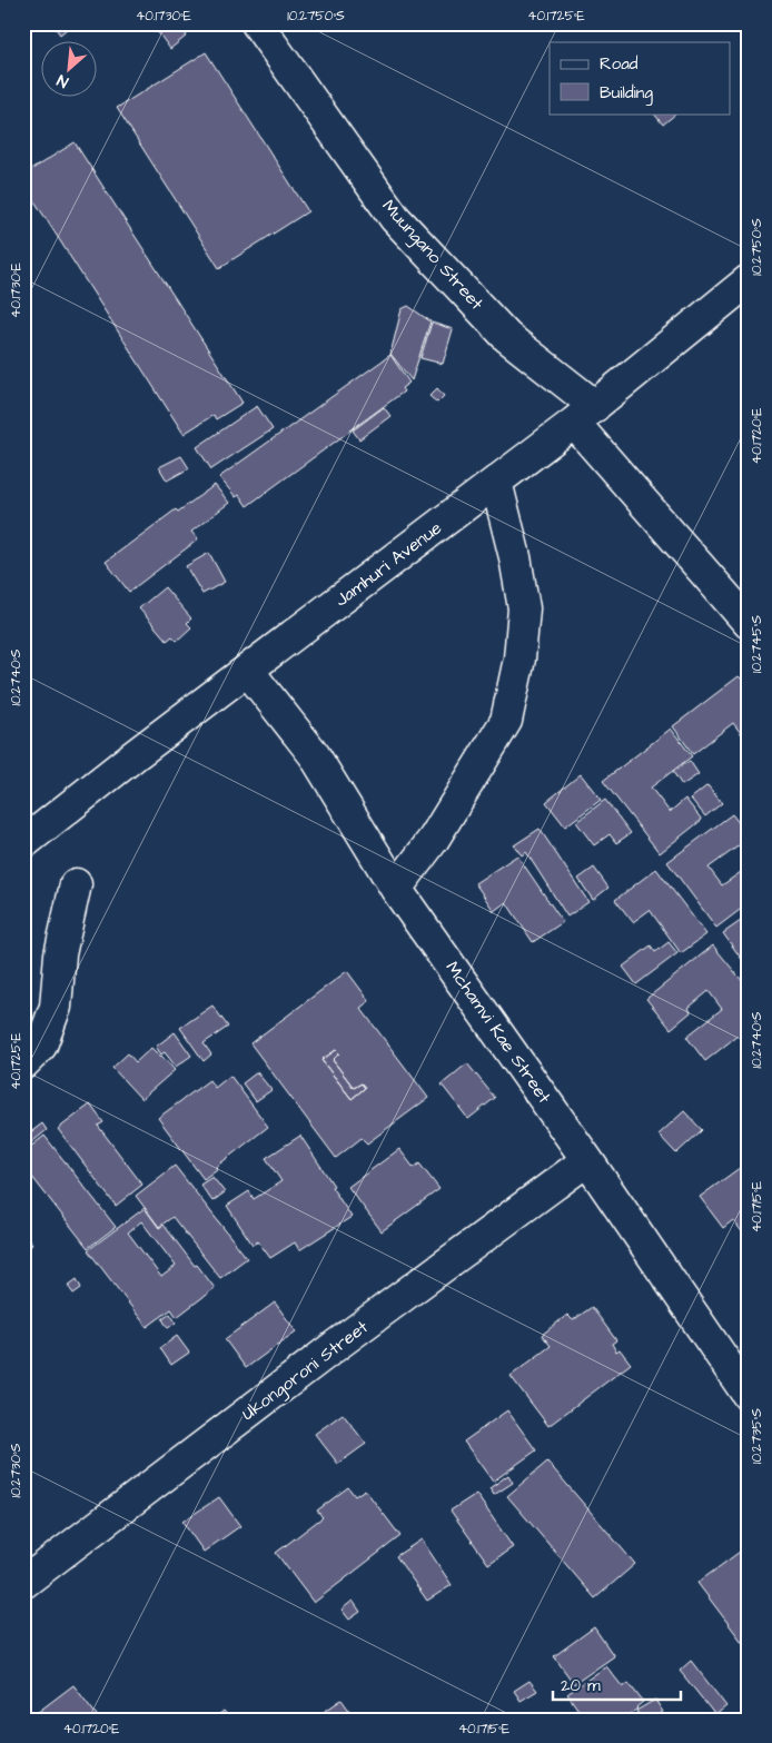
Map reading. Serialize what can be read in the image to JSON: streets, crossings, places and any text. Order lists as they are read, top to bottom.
{
  "streets": {
    "street": [
      "Muungano Street",
      "Jamhuri Avenue",
      "Mchamvi Kae Street",
      "Ukongoroni Street"
    ]
  },
  "crossings": [
    ["Muungano Street", "Jamhuri Avenue"],
    ["Jamhuri Avenue", "Mchamvi Kae Street"],
    ["Mchamvi Kae Street", "Ukongoroni Street"]
  ],
  "legend": ["Road", "Building"],
  "scale_bar": "20 m",
  "north": "bottom left",
  "coordinates": [
    "40.1730°E",
    "10.2750°S",
    "40.1725°E",
    "40.1720°E",
    "10.2745°S",
    "10.2740°S",
    "40.1715°E",
    "10.2735°S",
    "10.2730°S"
  ]
}
